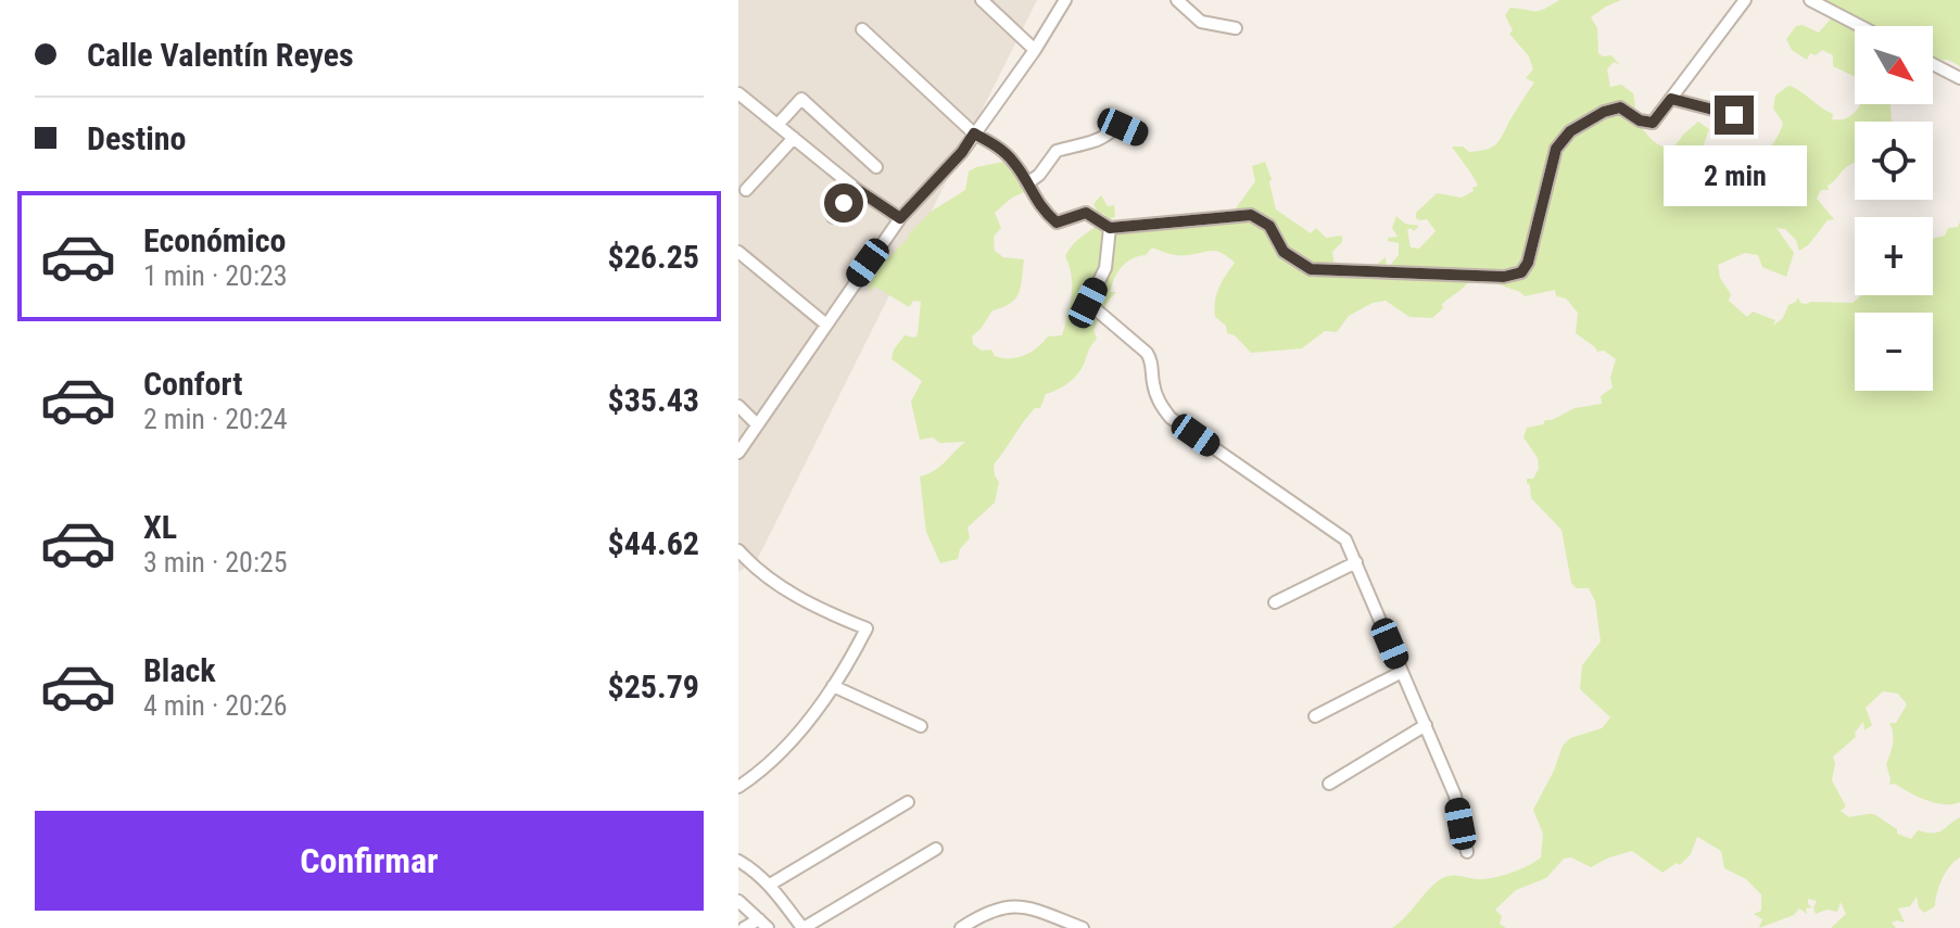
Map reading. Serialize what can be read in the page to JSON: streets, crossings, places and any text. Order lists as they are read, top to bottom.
{
  "north": "bottom right",
  "page": {
    "banner": ["Calle Valentín Reyes", "Destino"],
    "map_buttons": ["+", "−"],
    "bubble": "2 min",
    "list": [
      {
        "name": "Económico",
        "note": "1 min · 20:23",
        "value": "$26.25"
      },
      {
        "name": "Confort",
        "note": "2 min · 20:24",
        "value": "$35.43"
      },
      {
        "name": "XL",
        "note": "3 min · 20:25",
        "value": "$44.62"
      },
      {
        "name": "Black",
        "note": "4 min · 20:26",
        "value": "$25.79"
      }
    ],
    "buttons": "Confirmar"
  }
}
